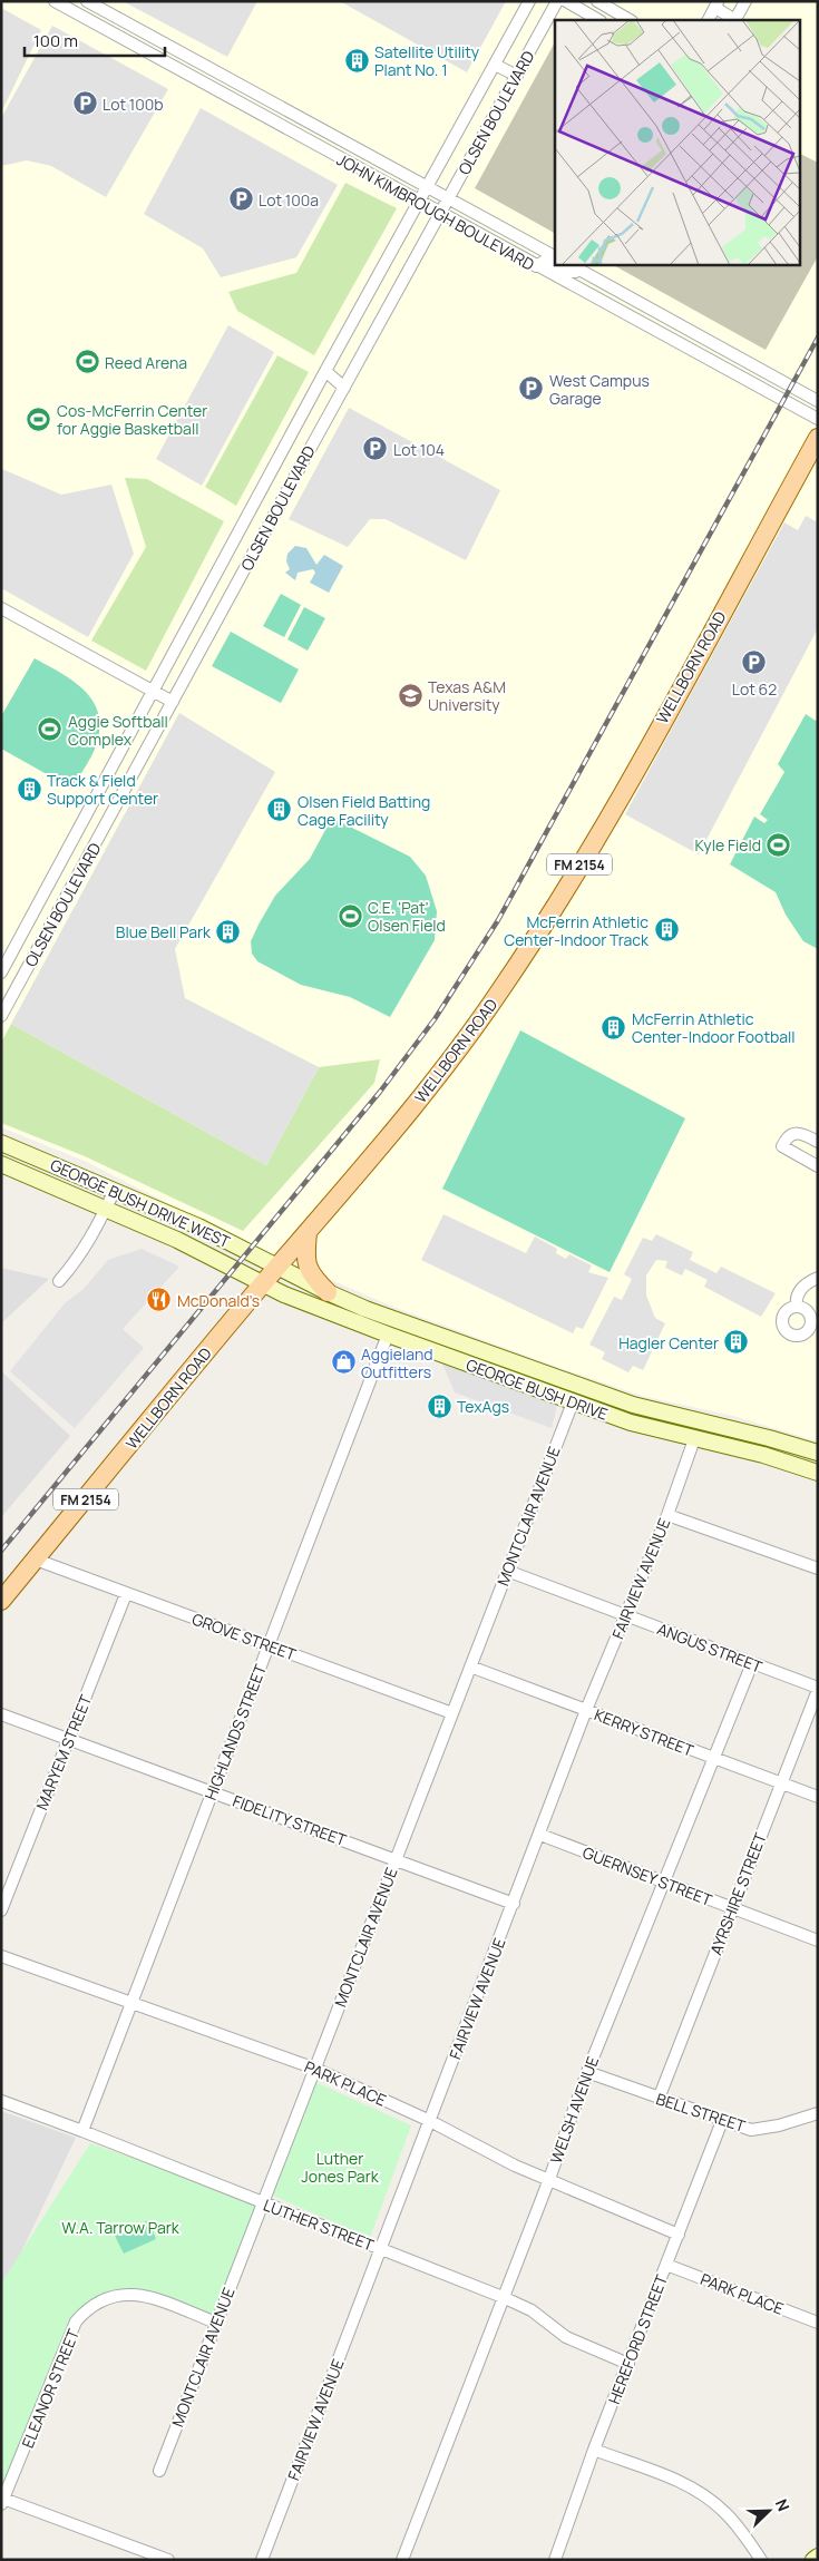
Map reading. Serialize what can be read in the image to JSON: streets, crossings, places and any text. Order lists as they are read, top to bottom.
{
  "streets": {
    "main road": [
      "WELLBORN ROAD",
      "FM 2154",
      "GEORGE BUSH DRIVE WEST",
      "GEORGE BUSH DRIVE"
    ],
    "street": [
      "OLSEN BOULEVARD",
      "JOHN KIMBROUGH BOULEVARD",
      "MONTCLAIR AVENUE",
      "FAIRVIEW AVENUE",
      "GROVE STREET",
      "ANGUS STREET",
      "HIGHLANDS STREET",
      "KERRY STREET",
      "MARYEM STREET",
      "FIDELITY STREET",
      "GUERNSEY STREET",
      "AYRSHIRE STREET",
      "PARK PLACE",
      "WELSH AVENUE",
      "BELL STREET",
      "LUTHER STREET",
      "HEREFORD STREET",
      "ELEANOR STREET"
    ]
  },
  "crossings": [
    ["OLSEN BOULEVARD", "JOHN KIMBROUGH BOULEVARD"],
    ["WELLBORN ROAD", "GEORGE BUSH DRIVE WEST"],
    ["WELLBORN ROAD", "GEORGE BUSH DRIVE"],
    ["WELLBORN ROAD", "GROVE STREET"],
    ["GEORGE BUSH DRIVE WEST", "GEORGE BUSH DRIVE"],
    ["GEORGE BUSH DRIVE", "MONTCLAIR AVENUE"],
    ["GEORGE BUSH DRIVE", "FAIRVIEW AVENUE"],
    ["GEORGE BUSH DRIVE", "HIGHLANDS STREET"],
    ["MONTCLAIR AVENUE", "GROVE STREET"],
    ["MONTCLAIR AVENUE", "ANGUS STREET"],
    ["MONTCLAIR AVENUE", "KERRY STREET"],
    ["MONTCLAIR AVENUE", "FIDELITY STREET"],
    ["MONTCLAIR AVENUE", "PARK PLACE"],
    ["MONTCLAIR AVENUE", "LUTHER STREET"],
    ["MONTCLAIR AVENUE", "ELEANOR STREET"],
    ["FAIRVIEW AVENUE", "ANGUS STREET"],
    ["FAIRVIEW AVENUE", "KERRY STREET"],
    ["FAIRVIEW AVENUE", "FIDELITY STREET"],
    ["FAIRVIEW AVENUE", "GUERNSEY STREET"],
    ["FAIRVIEW AVENUE", "PARK PLACE"],
    ["FAIRVIEW AVENUE", "LUTHER STREET"],
    ["GROVE STREET", "HIGHLANDS STREET"],
    ["GROVE STREET", "MARYEM STREET"],
    ["ANGUS STREET", "AYRSHIRE STREET"],
    ["ANGUS STREET", "WELSH AVENUE"],
    ["HIGHLANDS STREET", "FIDELITY STREET"],
    ["HIGHLANDS STREET", "PARK PLACE"],
    ["HIGHLANDS STREET", "LUTHER STREET"],
    ["KERRY STREET", "AYRSHIRE STREET"],
    ["KERRY STREET", "WELSH AVENUE"],
    ["MARYEM STREET", "FIDELITY STREET"],
    ["GUERNSEY STREET", "AYRSHIRE STREET"],
    ["GUERNSEY STREET", "WELSH AVENUE"],
    ["AYRSHIRE STREET", "BELL STREET"],
    ["PARK PLACE", "WELSH AVENUE"],
    ["PARK PLACE", "HEREFORD STREET"],
    ["WELSH AVENUE", "BELL STREET"],
    ["WELSH AVENUE", "LUTHER STREET"],
    ["BELL STREET", "HEREFORD STREET"],
    ["LUTHER STREET", "HEREFORD STREET"]
  ],
  "parks": ["Luther Jones Park", "W.A. Tarrow Park"],
  "places": {
    "building": [
      "Satellite Utility Plant No. 1",
      "Track & Field Support Center",
      "Olsen Field Batting Cage Facility",
      "McFerrin Athletic Center-Indoor Track",
      "Blue Bell Park",
      "McFerrin Athletic Center-Indoor Football",
      "Hagler Center",
      "TexAgs"
    ],
    "parking": [
      "Lot 100b",
      "Lot 100a",
      "West Campus Garage",
      "Lot 104",
      "Lot 62"
    ],
    "sports": [
      "Reed Arena",
      "Cos-McFerrin Center for Aggie Basketball",
      "Aggie Softball Complex",
      "Kyle Field",
      "C.E. 'Pat' Olsen Field"
    ],
    "school or university": ["Texas A&M University"],
    "restaurant": ["McDonald's"],
    "shop": ["Aggieland Outfitters"]
  },
  "scale_bar": "100 m",
  "north": "top right"
}
